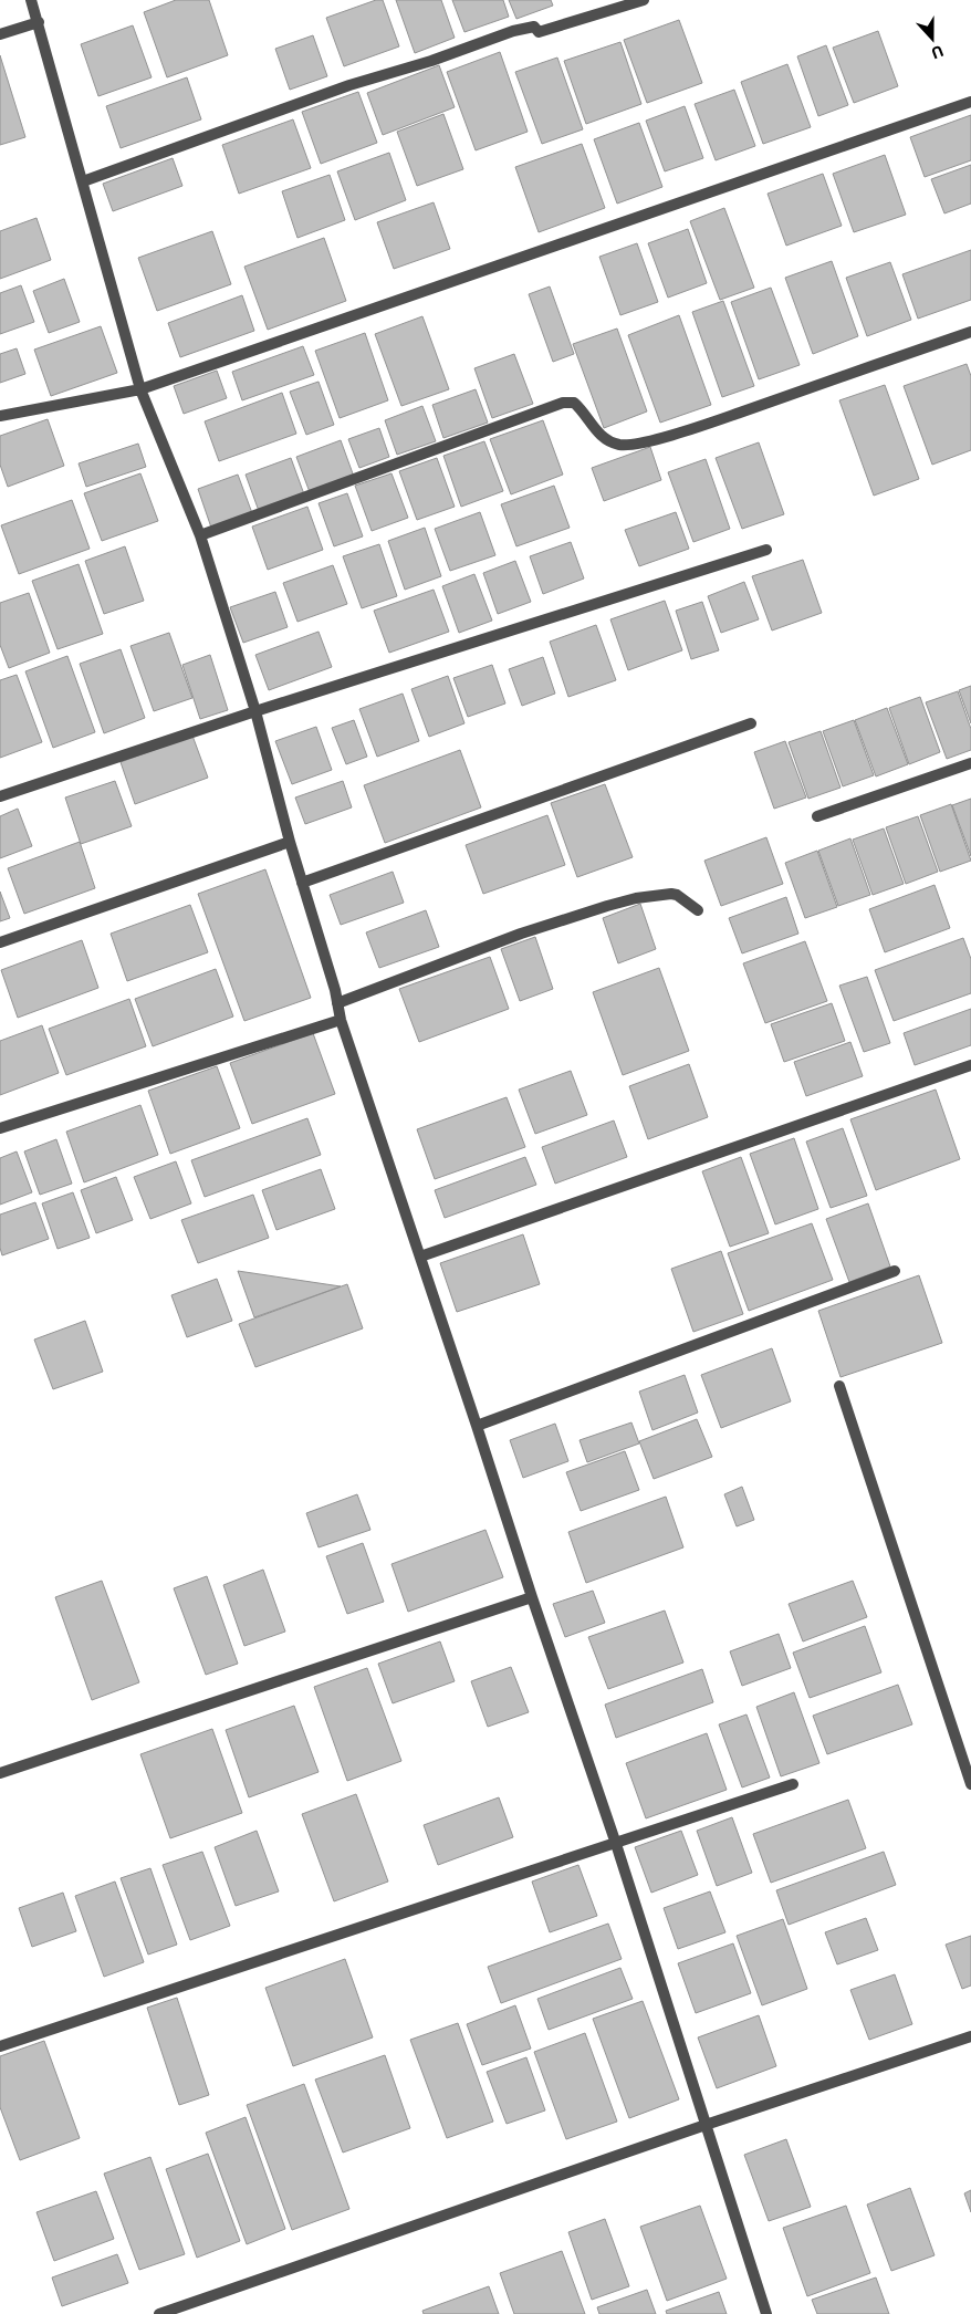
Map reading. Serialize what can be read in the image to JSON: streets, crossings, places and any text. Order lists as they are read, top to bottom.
{
  "north": "bottom"
}
